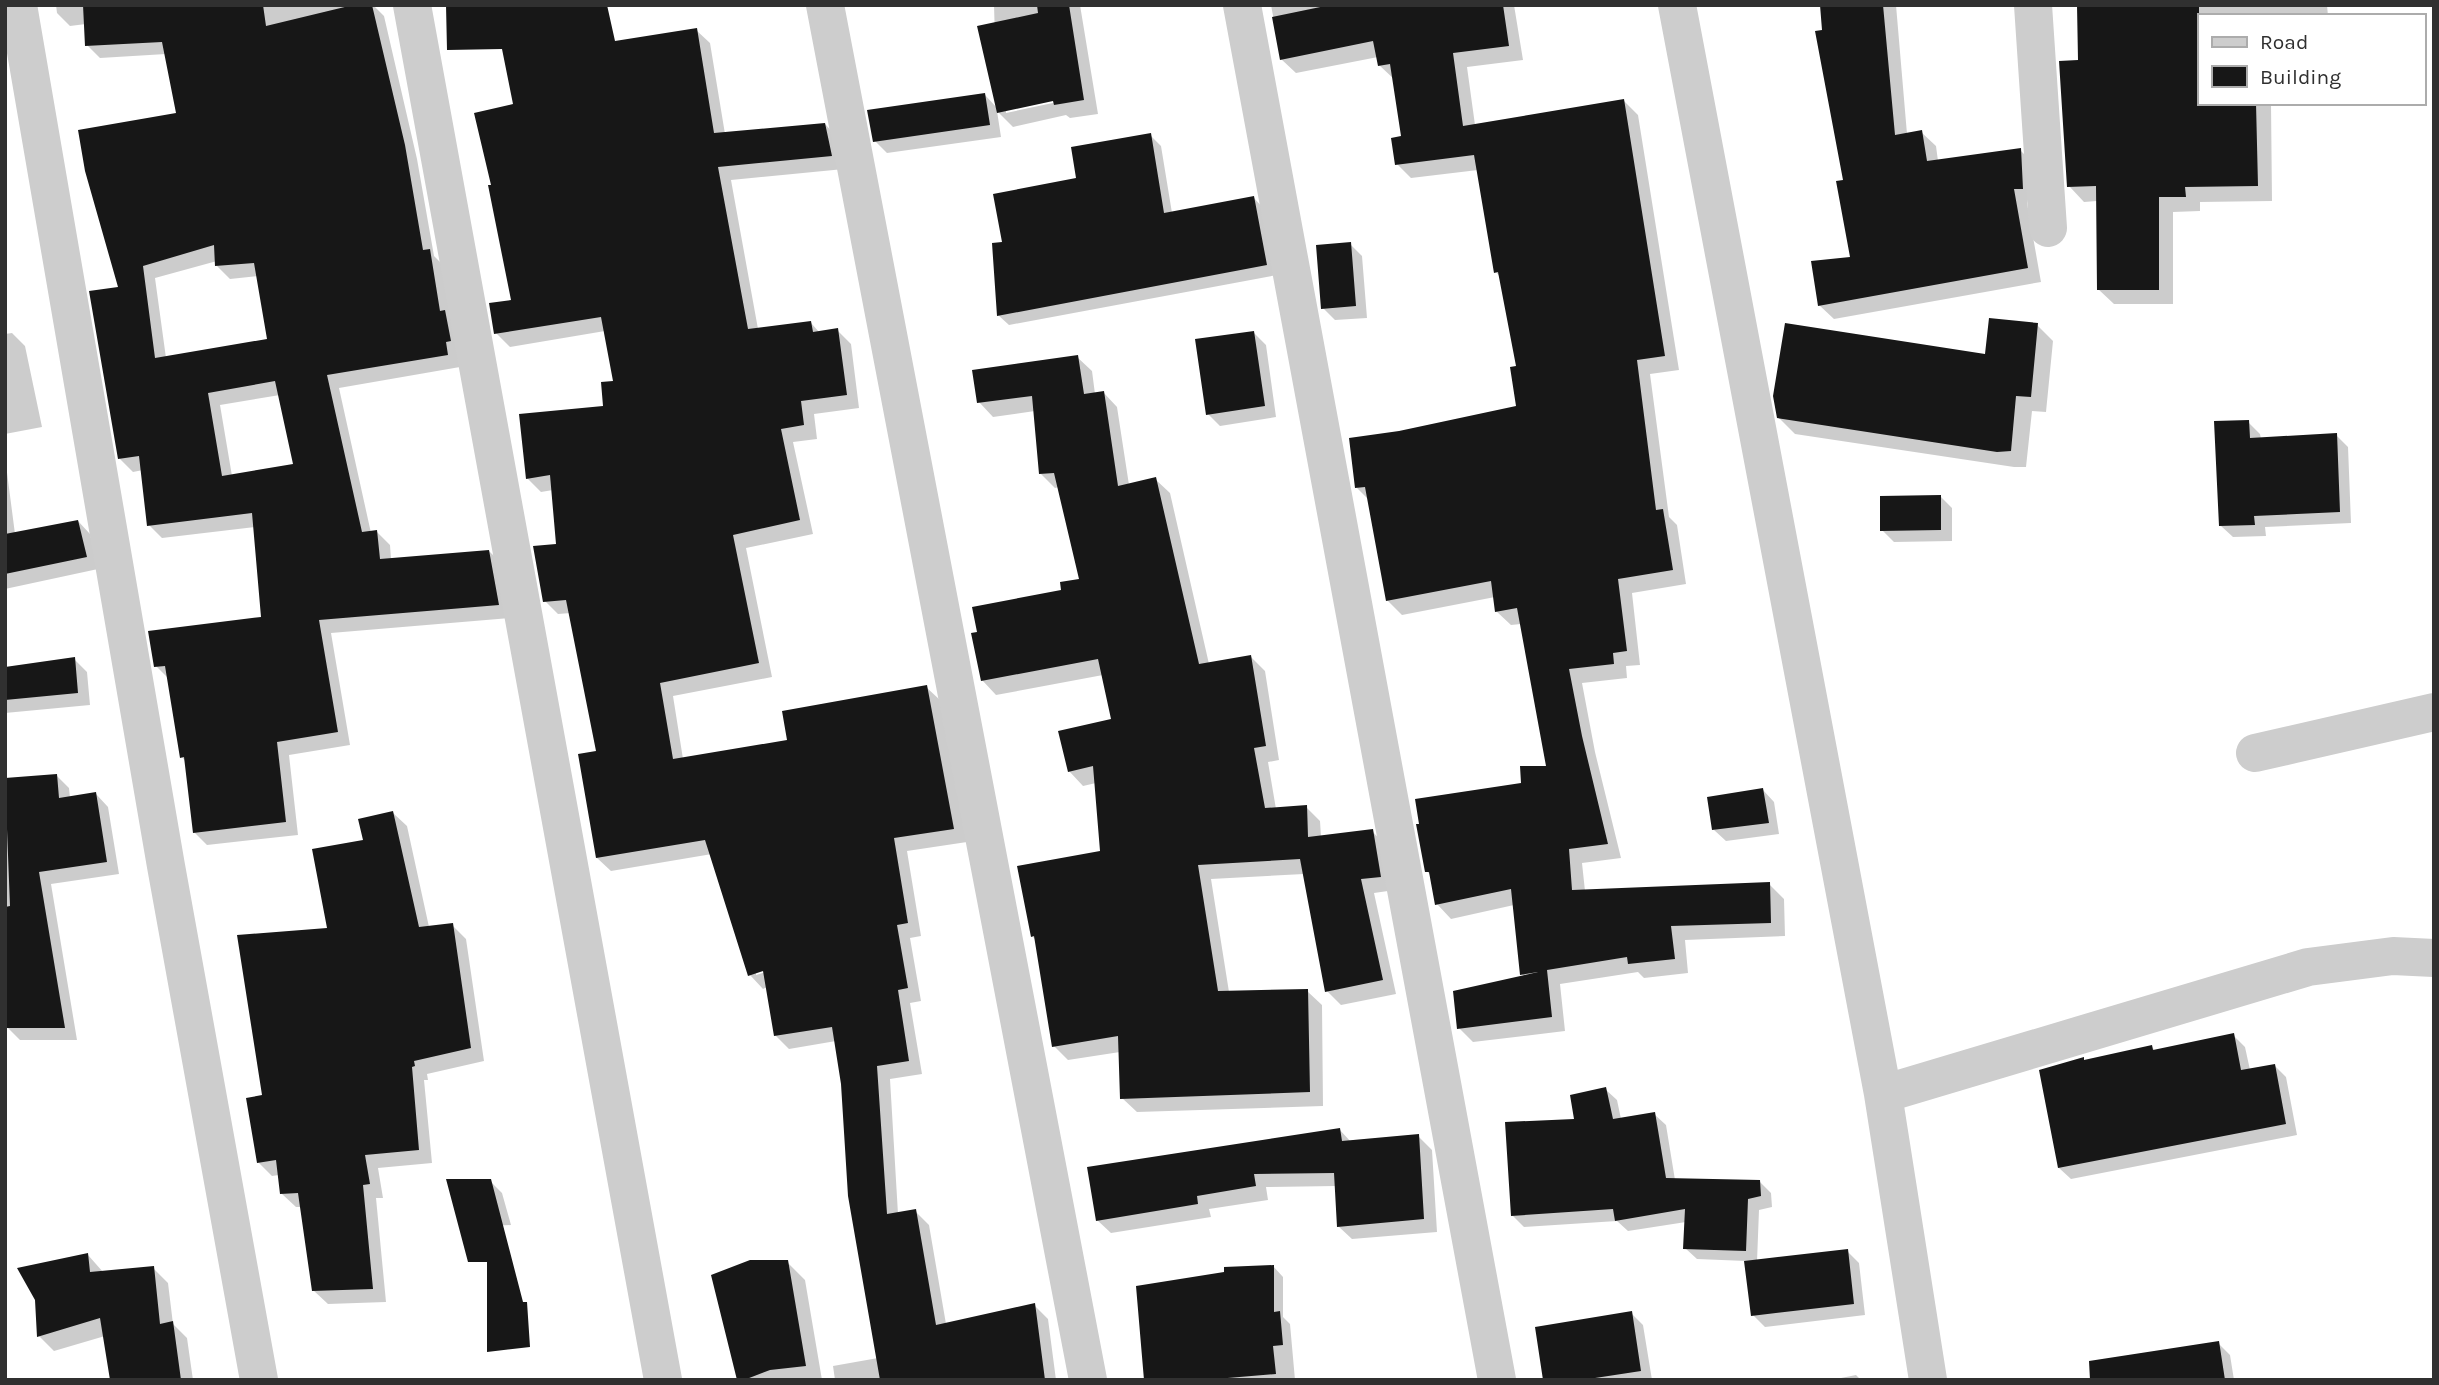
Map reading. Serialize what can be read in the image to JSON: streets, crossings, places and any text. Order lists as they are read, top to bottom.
{
  "legend": ["Road", "Building"]
}
